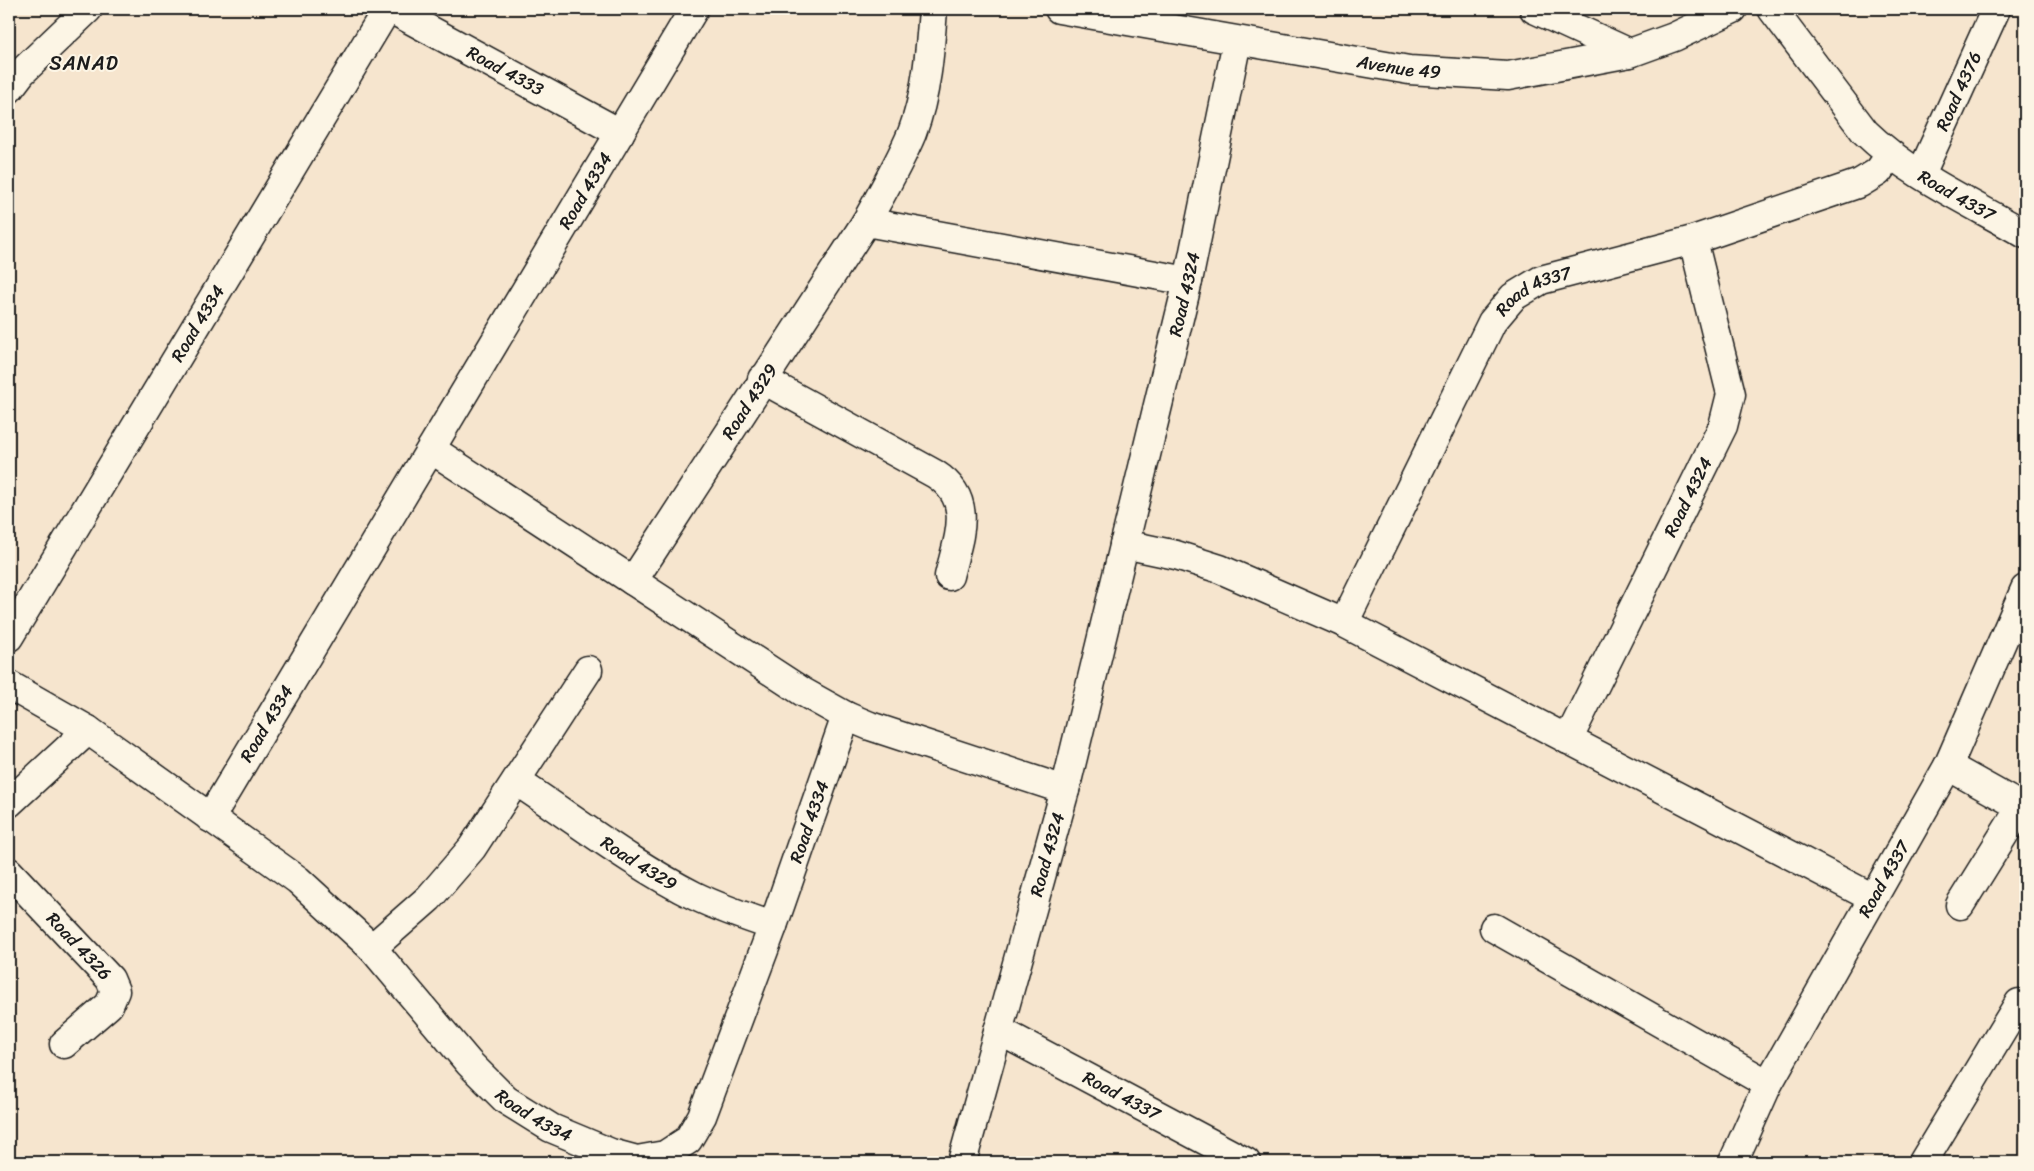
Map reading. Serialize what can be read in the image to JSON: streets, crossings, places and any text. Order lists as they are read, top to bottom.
{
  "streets": {
    "street": [
      "Avenue 49",
      "Road 4333",
      "Road 4376",
      "Road 4334",
      "Road 4337",
      "Road 4324",
      "Road 4329",
      "Road 4326"
    ]
  },
  "crossings": [
    ["Avenue 49", "Road 4324"],
    ["Road 4333", "Road 4334"],
    ["Road 4376", "Road 4337"],
    ["Road 4334", "Road 4329"],
    ["Road 4337", "Road 4324"]
  ],
  "districts": ["SANAD"]
}
